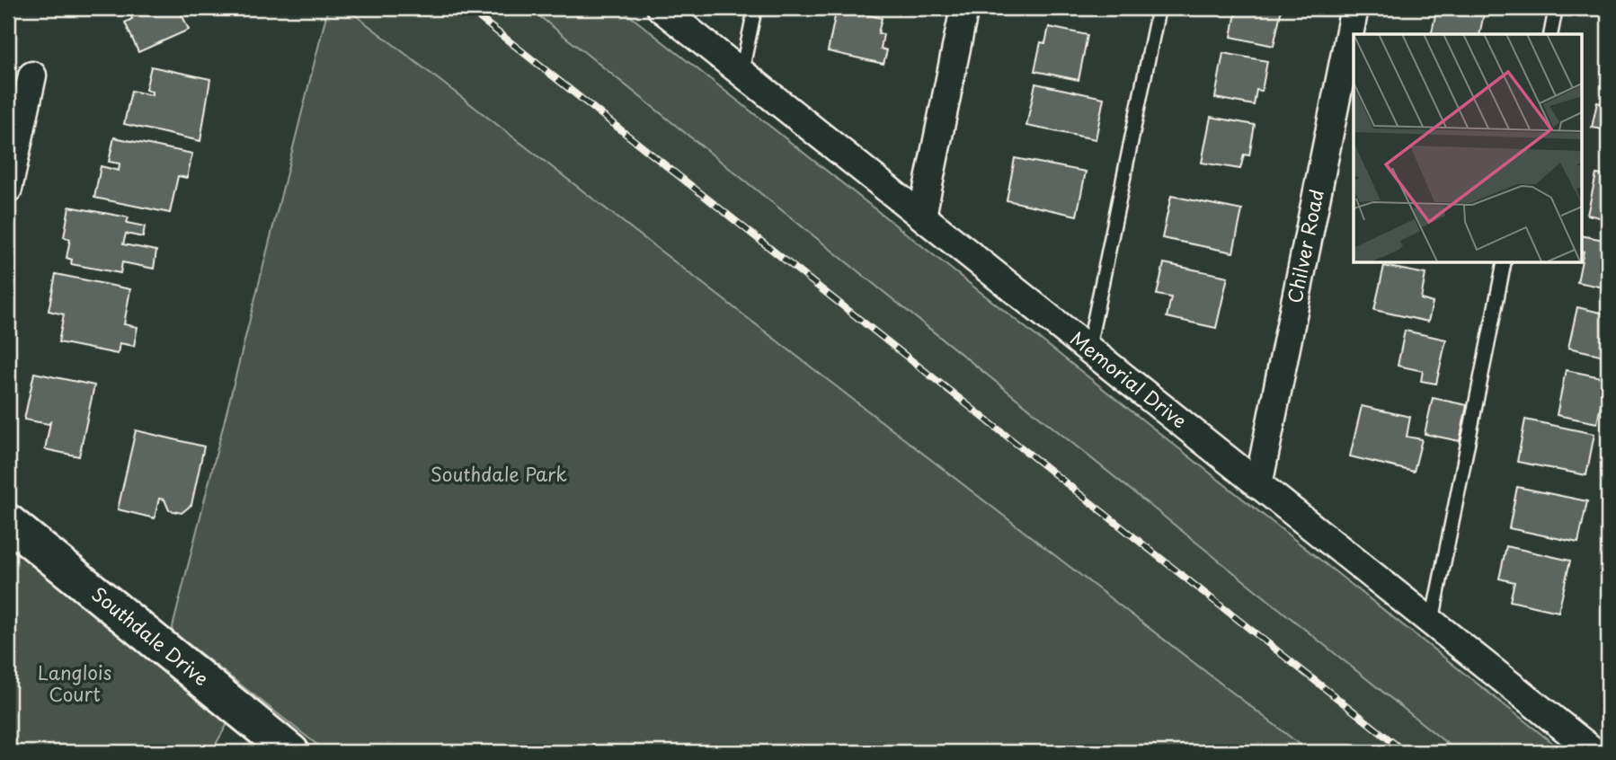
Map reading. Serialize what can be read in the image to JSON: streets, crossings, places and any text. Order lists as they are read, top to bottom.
{
  "streets": {
    "street": ["Chilver Road", "Memorial Drive", "Southdale Drive"]
  },
  "crossings": [
    ["Chilver Road", "Memorial Drive"]
  ],
  "parks": ["Southdale Park", "Langlois Court"]
}
